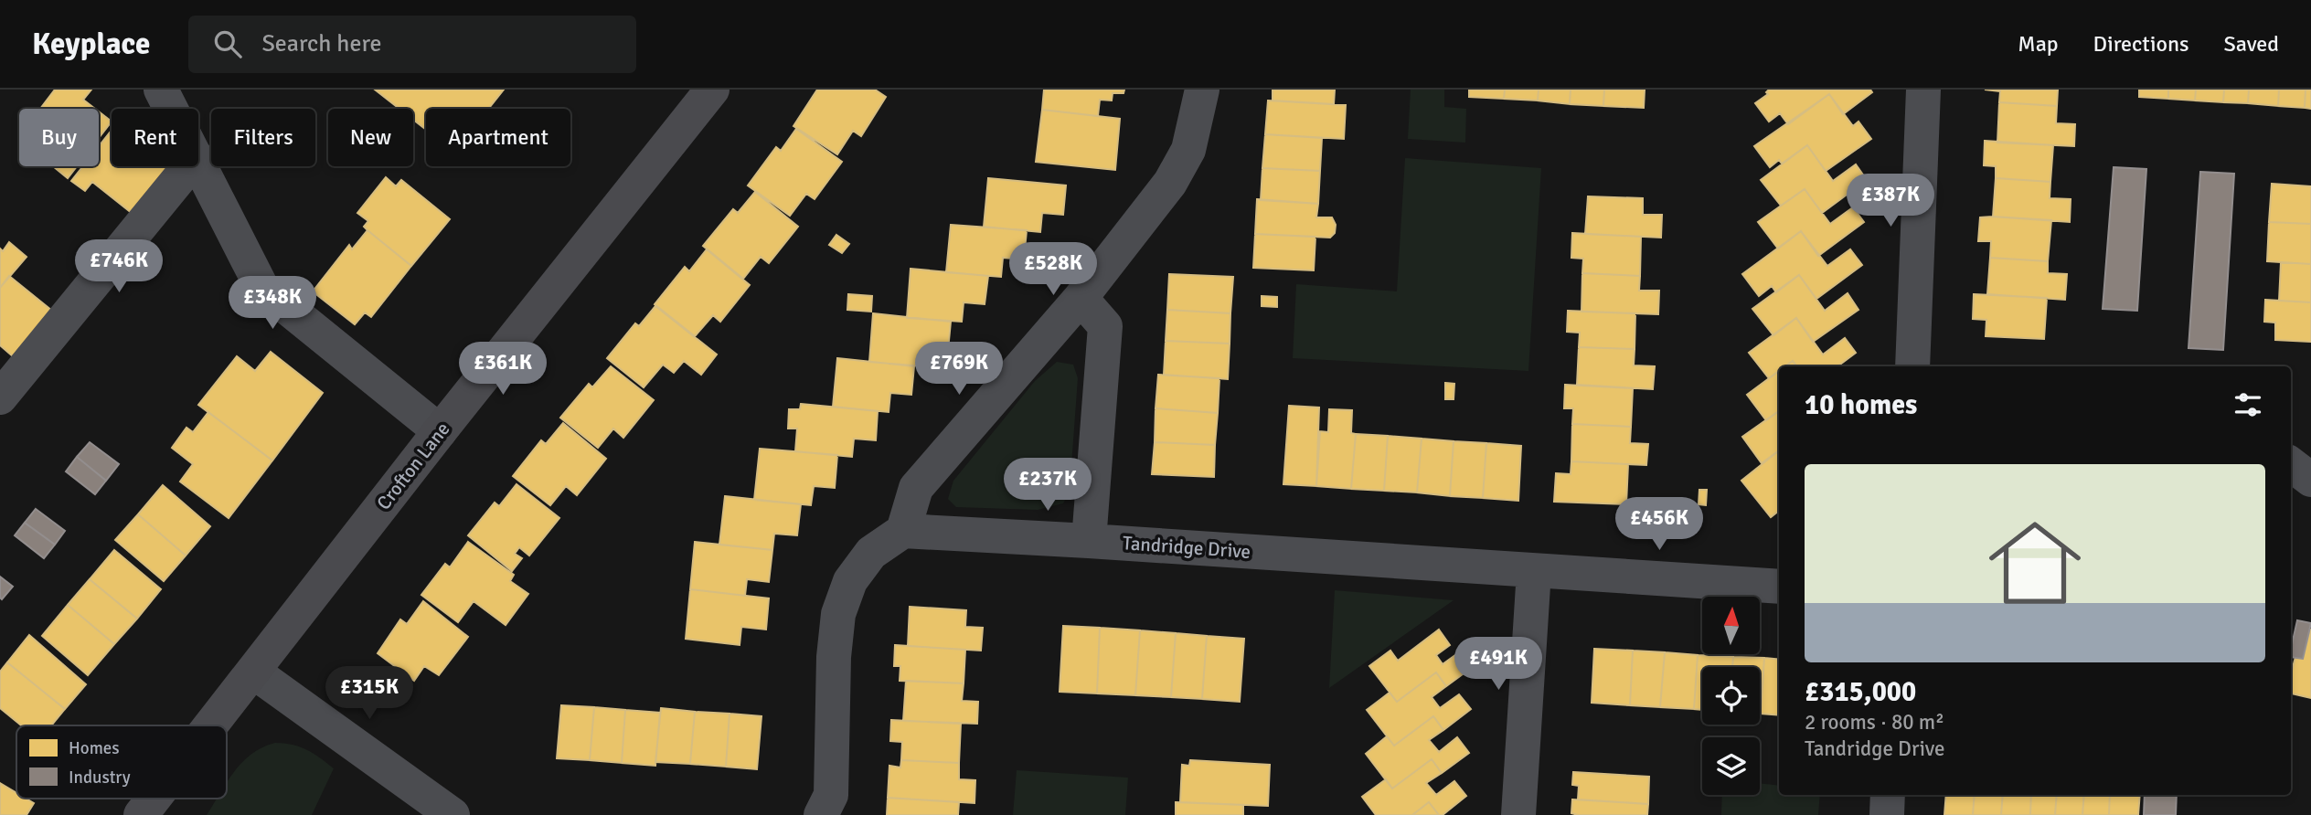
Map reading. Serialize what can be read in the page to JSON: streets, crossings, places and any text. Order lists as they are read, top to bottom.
{
  "streets": {
    "street": ["Crofton Lane", "Tandridge Drive"]
  },
  "legend": ["Homes", "Industry"],
  "north": "top",
  "page": {
    "header": "Keyplace",
    "search": "Search here",
    "nav": ["Map", "Directions", "Saved"],
    "chip": [
      "Buy",
      "Rent",
      "Filters",
      "New",
      "Apartment"
    ],
    "price": [
      "£387K",
      "£746K",
      "£528K",
      "£348K",
      "£361K",
      "£769K",
      "£237K",
      "£456K",
      "£491K",
      "£315K"
    ],
    "heading": "10 homes",
    "list": [
      {
        "name": "£315,000",
        "note": "2 rooms · 80 m² · Tandridge Drive"
      }
    ]
  }
}
